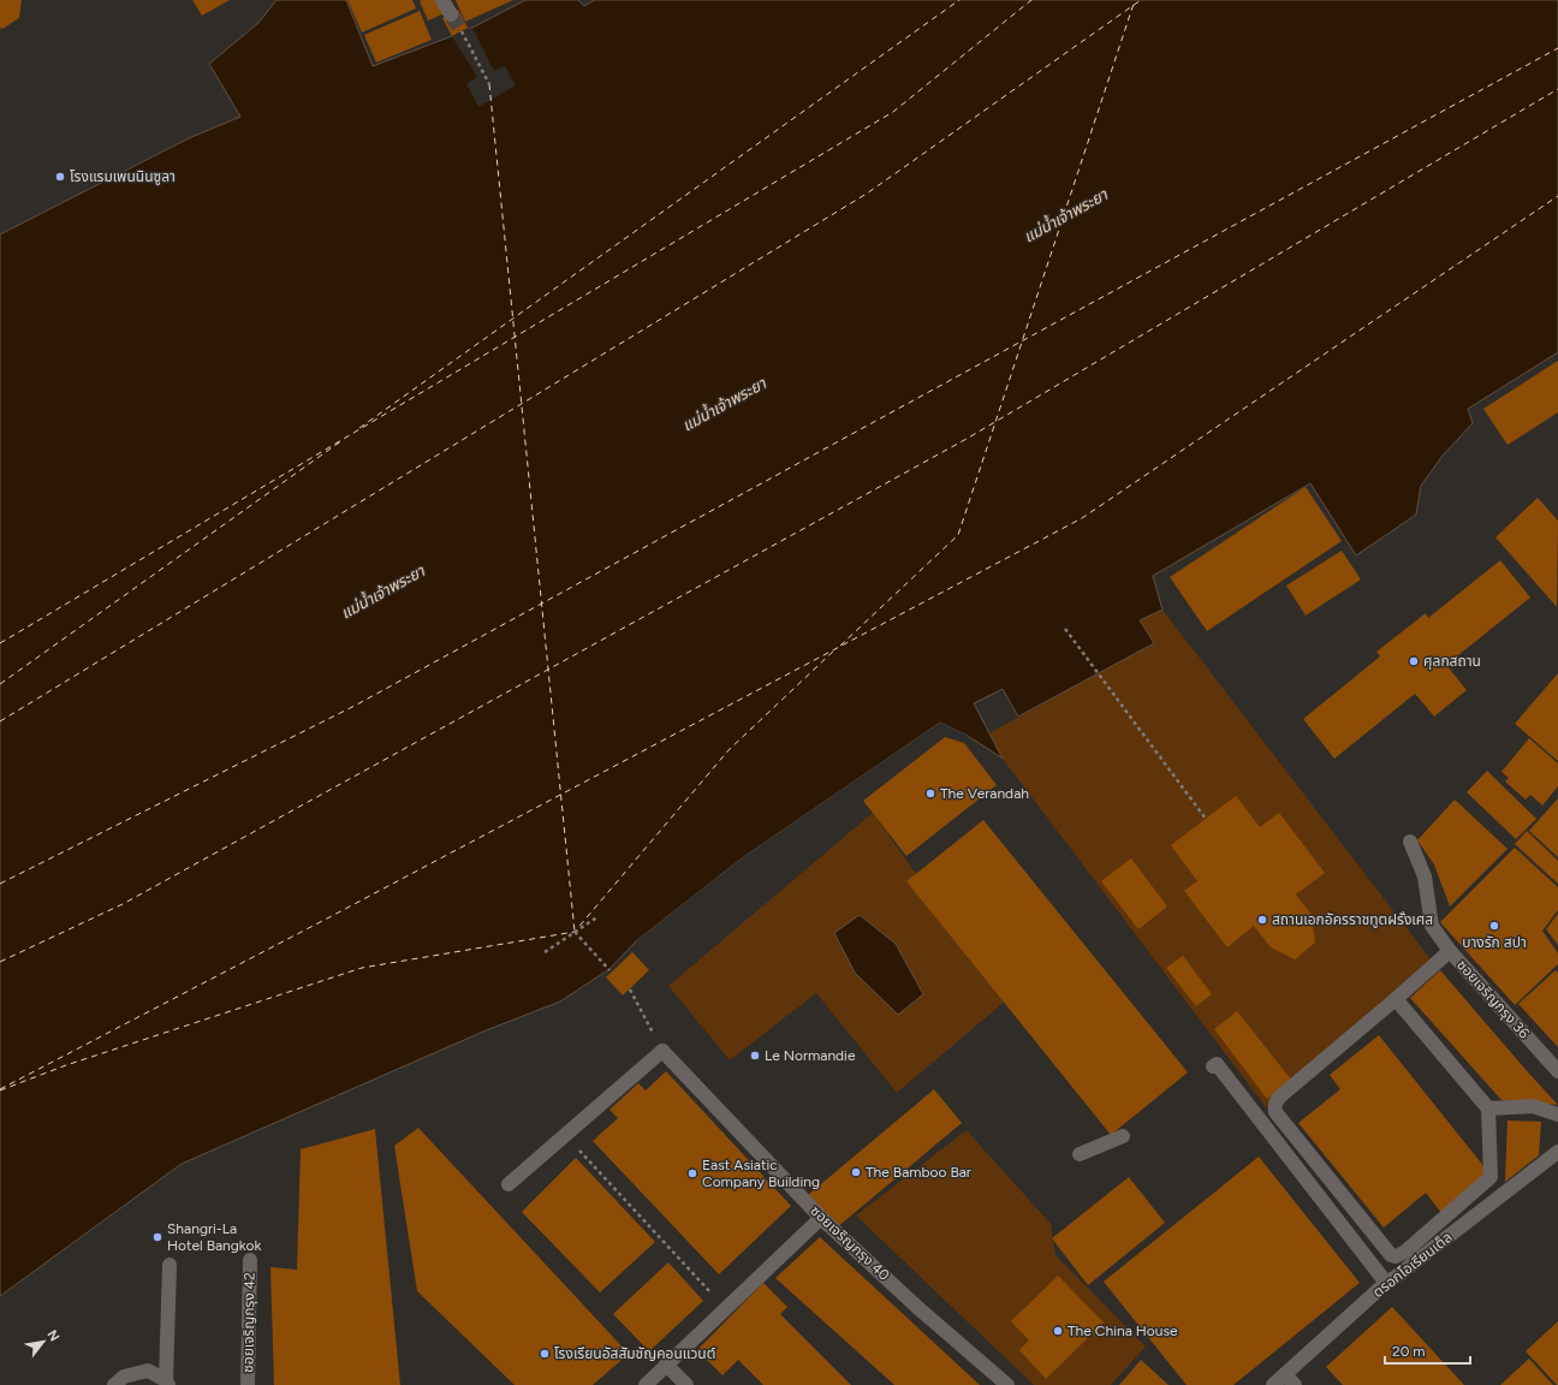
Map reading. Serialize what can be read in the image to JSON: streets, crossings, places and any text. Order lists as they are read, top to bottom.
{
  "streets": {
    "street": [
      "ซอยเจริญกรุง 36",
      "ซอยเจริญกรุง 40",
      "ตรอกโอเรียนเต็ล",
      "ซอยเจริญกรุง 42"
    ]
  },
  "water": ["แม่น้ำเจ้าพระยา"],
  "places": [
    "โรงแรมเพนนินซูลา",
    "ศุลกสถาน",
    "The Verandah",
    "สถานเอกอัครราชทูตฝรั่งเศส",
    "บางรัก สปา",
    "Le Normandie",
    "The Bamboo Bar",
    "East Asiatic Company Building",
    "Shangri-La Hotel Bangkok",
    "The China House",
    "โรงเรียนอัสสัมชัญคอนแวนต์"
  ],
  "scale_bar": "20 m",
  "north": "top right"
}
